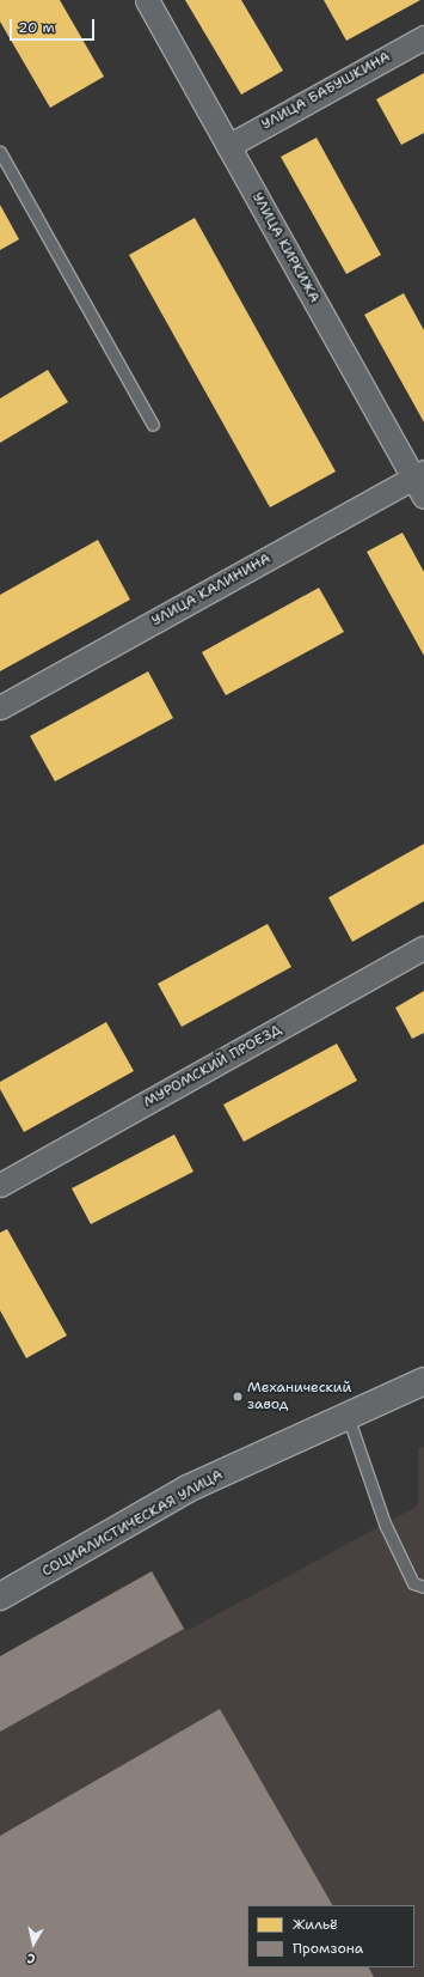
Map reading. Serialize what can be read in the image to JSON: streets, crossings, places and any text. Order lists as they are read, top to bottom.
{
  "streets": {
    "main road": ["СОЦИАЛИСТИЧЕСКАЯ УЛИЦА"],
    "street": [
      "УЛИЦА БАБУШКИНА",
      "УЛИЦА КИРКИЖА",
      "УЛИЦА КАЛИНИНА",
      "МУРОМСКИЙ ПРОЕЗД"
    ]
  },
  "crossings": [
    ["УЛИЦА БАБУШКИНА", "УЛИЦА КИРКИЖА"],
    ["УЛИЦА КИРКИЖА", "УЛИЦА КАЛИНИНА"]
  ],
  "places": ["Механический завод"],
  "legend": ["Жильё", "Промзона"],
  "scale_bar": "20 m",
  "north": "bottom"
}
